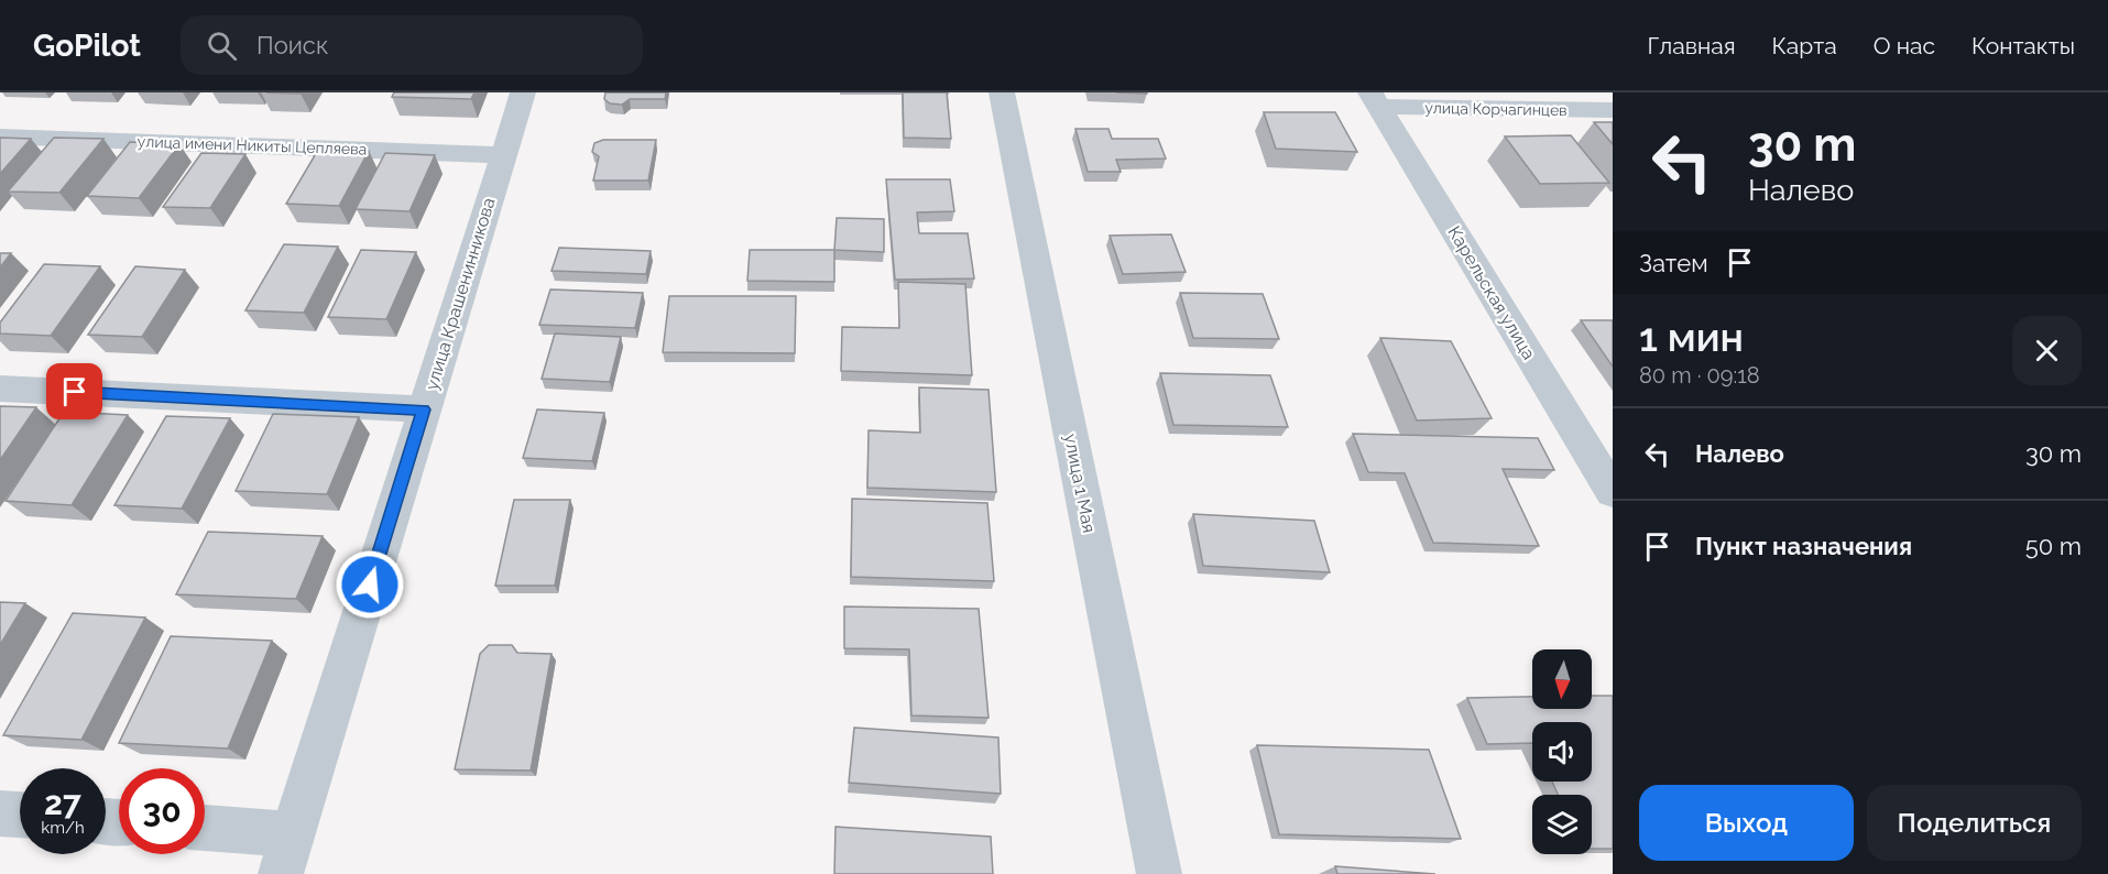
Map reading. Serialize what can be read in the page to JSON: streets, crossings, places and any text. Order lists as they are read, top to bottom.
{
  "streets": {
    "street": [
      "улица Корчагинцев",
      "улица имени Никиты Цепляева",
      "Карельская улица",
      "улица Крашенинникова",
      "улица 1 Мая"
    ]
  },
  "crossings": [
    ["улица Корчагинцев", "Карельская улица"],
    ["улица имени Никиты Цепляева", "улица Крашенинникова"]
  ],
  "north": "bottom",
  "page": {
    "header": "GoPilot",
    "search": "Поиск",
    "nav": [
      "Главная",
      "Карта",
      "О нас",
      "Контакты"
    ],
    "turn": ["30 m", "Налево"],
    "then": "Затем",
    "heading": ["1 мин", "80 m · 09:18"],
    "list": [
      {
        "name": "Налево",
        "value": "30 m"
      },
      {
        "name": "Пункт назначения",
        "value": "50 m"
      }
    ],
    "speed": "27 km/h",
    "limit": "30",
    "buttons": ["Выход", "Поделиться"]
  }
}
